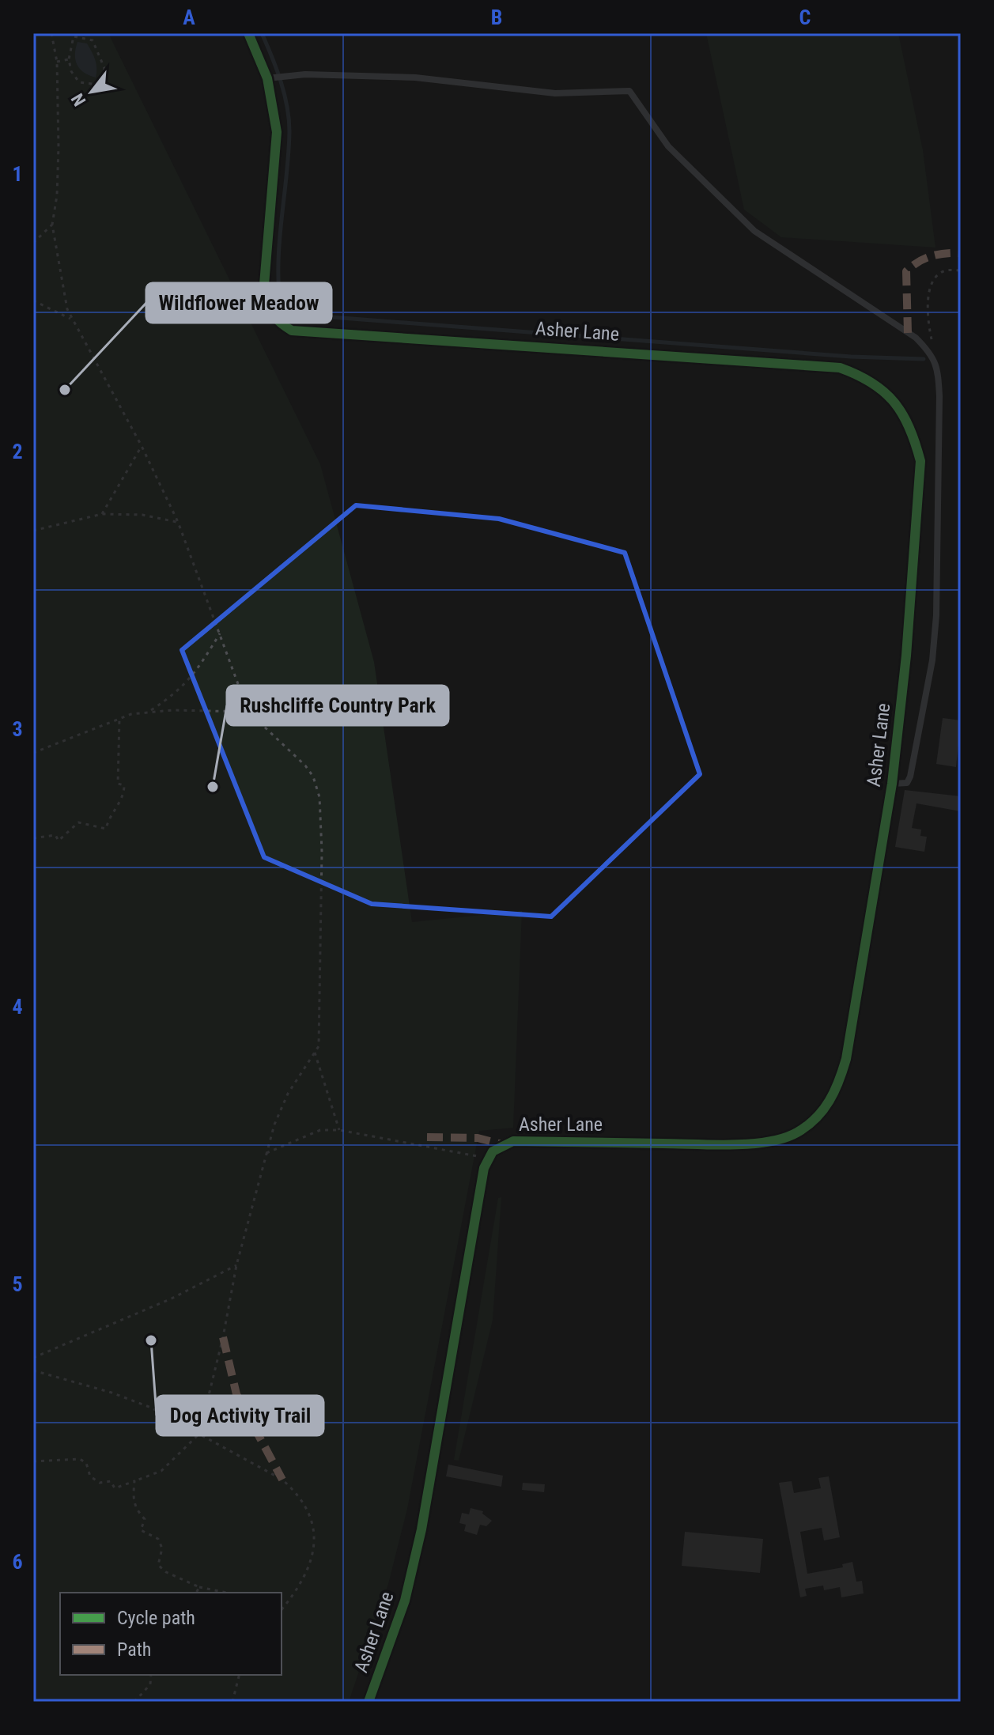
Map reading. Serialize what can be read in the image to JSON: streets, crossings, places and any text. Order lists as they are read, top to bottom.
{
  "streets": {
    "street": ["Asher Lane"]
  },
  "places": ["Wildflower Meadow", "Rushcliffe Country Park", "Dog Activity Trail"],
  "legend": ["Cycle path", "Path"],
  "north": "bottom left",
  "grid": {
    "columns": ["A", "B", "C"],
    "rows": [
      "1",
      "2",
      "3",
      "4",
      "5",
      "6"
    ]
  }
}
